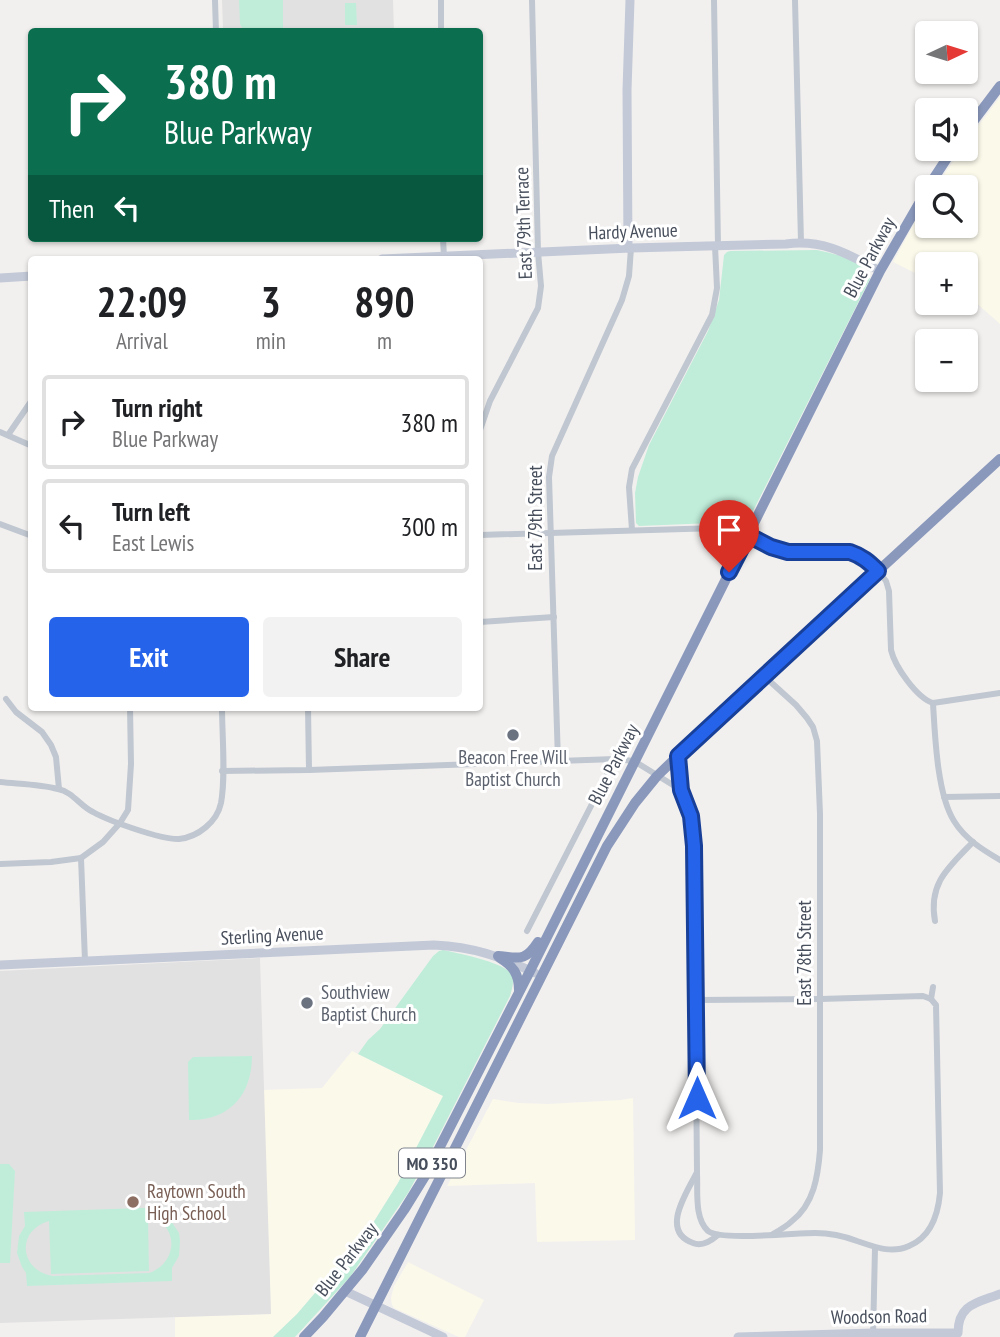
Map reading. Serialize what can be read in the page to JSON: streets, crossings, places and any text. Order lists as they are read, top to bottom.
{
  "streets": {
    "highway": ["Blue Parkway", "MO 350"],
    "street": [
      "East 79th Terrace",
      "Hardy Avenue",
      "East 79th Street",
      "Sterling Avenue",
      "East 78th Street",
      "Woodson Road"
    ]
  },
  "crossings": [
    ["East 79th Terrace", "Hardy Avenue"],
    ["Hardy Avenue", "Blue Parkway"],
    ["Hardy Avenue", "East 79th Street"],
    ["Blue Parkway", "Sterling Avenue"],
    ["Blue Parkway", "East 78th Street"]
  ],
  "places": ["Beacon Free Will Baptist Church", "Southview Baptist Church", "Raytown South High School"],
  "north": "right",
  "page": {
    "map_buttons": ["+", "−"],
    "turn": ["380 m", "Blue Parkway"],
    "then": "Then",
    "eta": [
      "22:09",
      "Arrival",
      "3",
      "min",
      "890",
      "m"
    ],
    "list": [
      {
        "name": "Turn right",
        "note": "Blue Parkway",
        "value": "380 m"
      },
      {
        "name": "Turn left",
        "note": "East Lewis",
        "value": "300 m"
      }
    ],
    "buttons": ["Exit", "Share"]
  }
}
